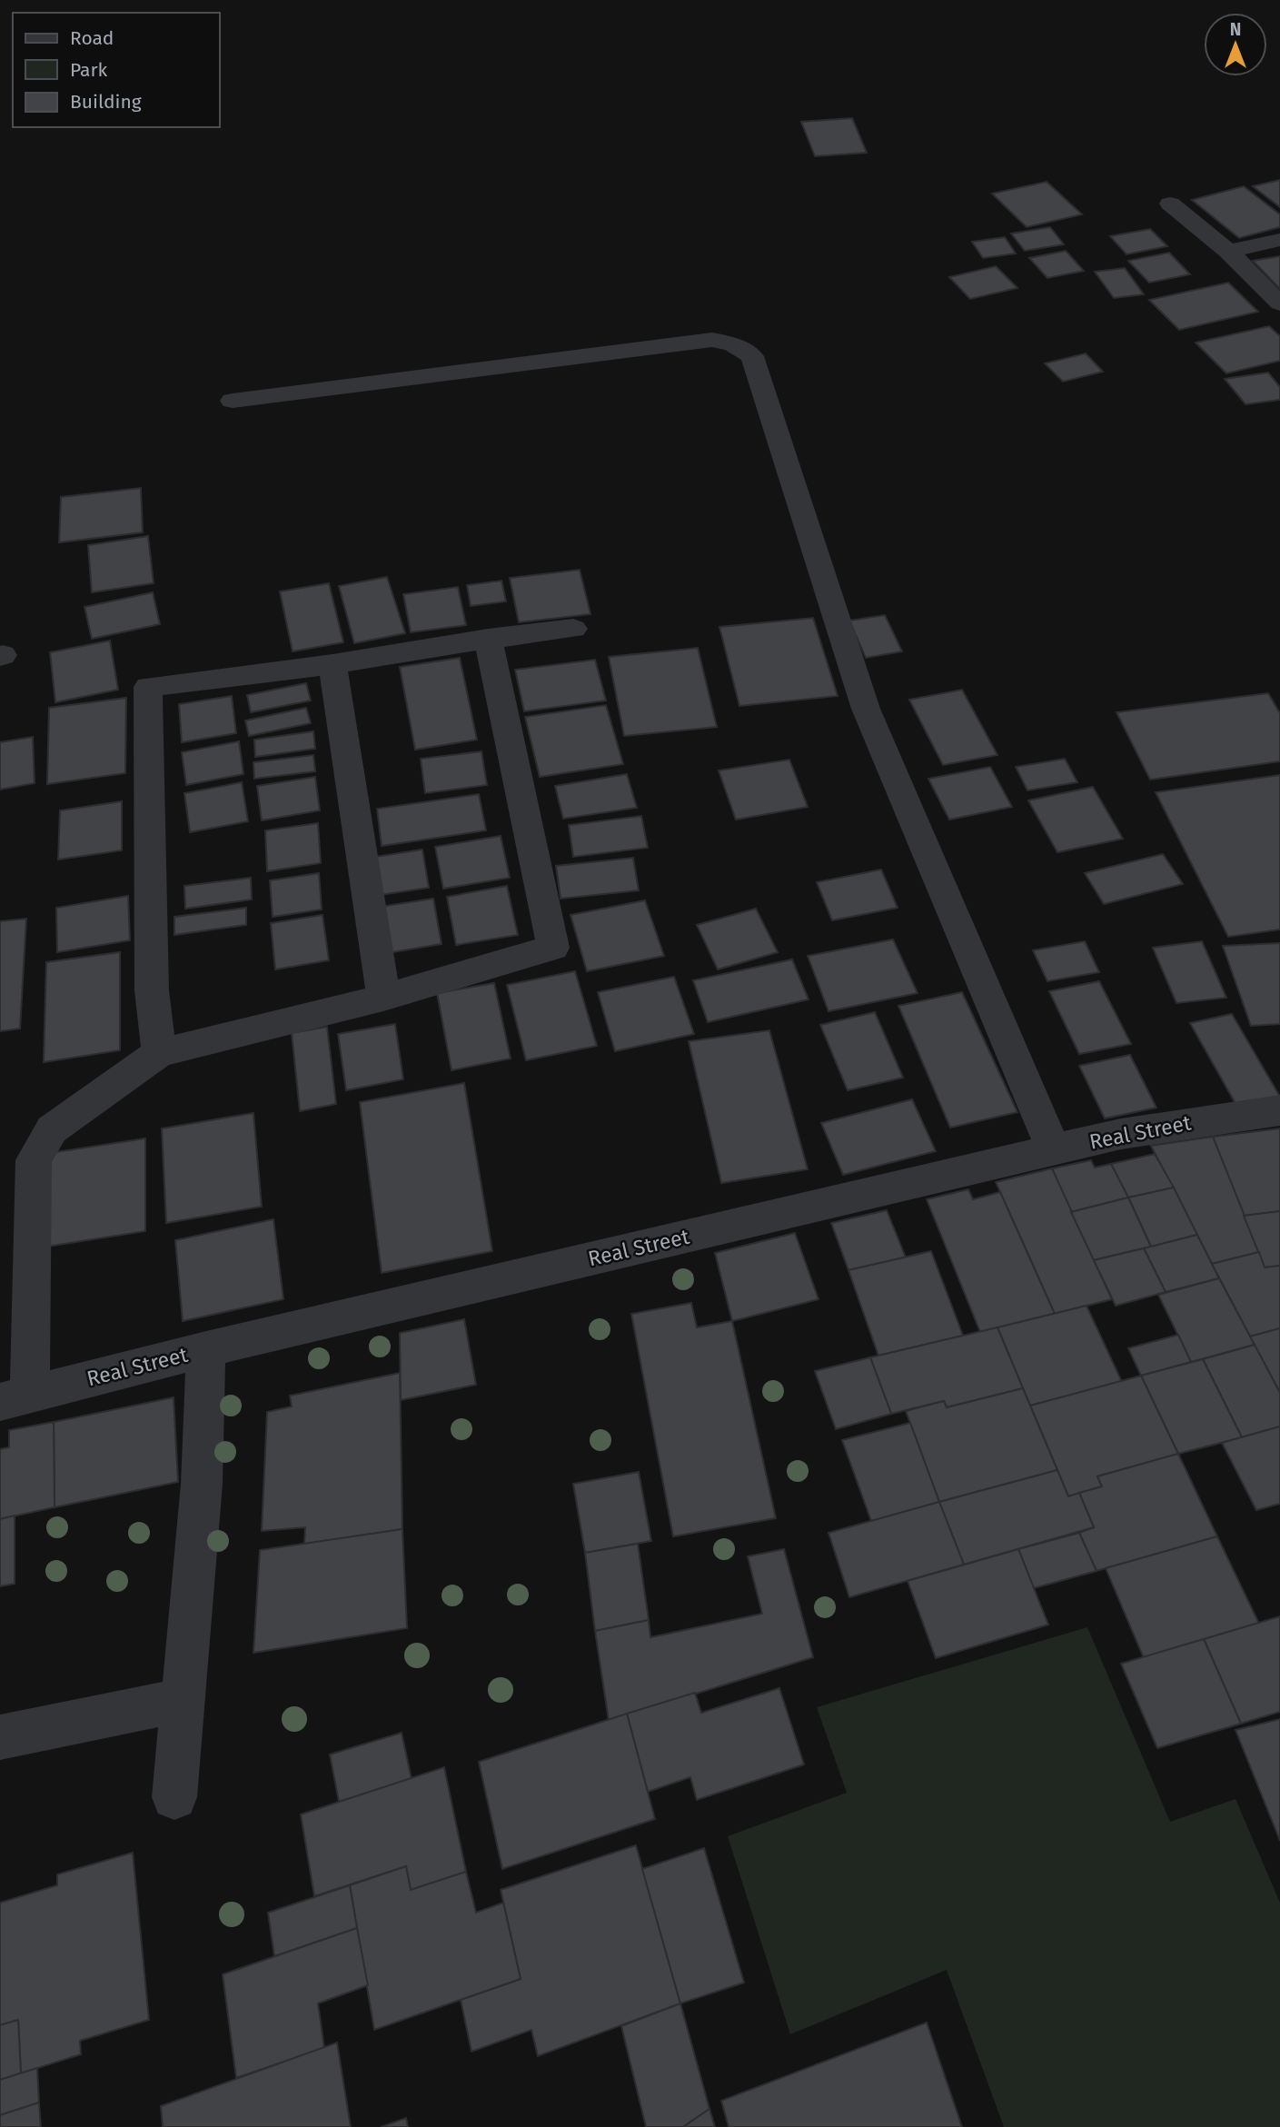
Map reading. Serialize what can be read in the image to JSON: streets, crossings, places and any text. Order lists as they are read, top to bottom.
{
  "streets": {
    "street": ["Real Street"]
  },
  "legend": ["Road", "Park", "Building"],
  "north": "top"
}
